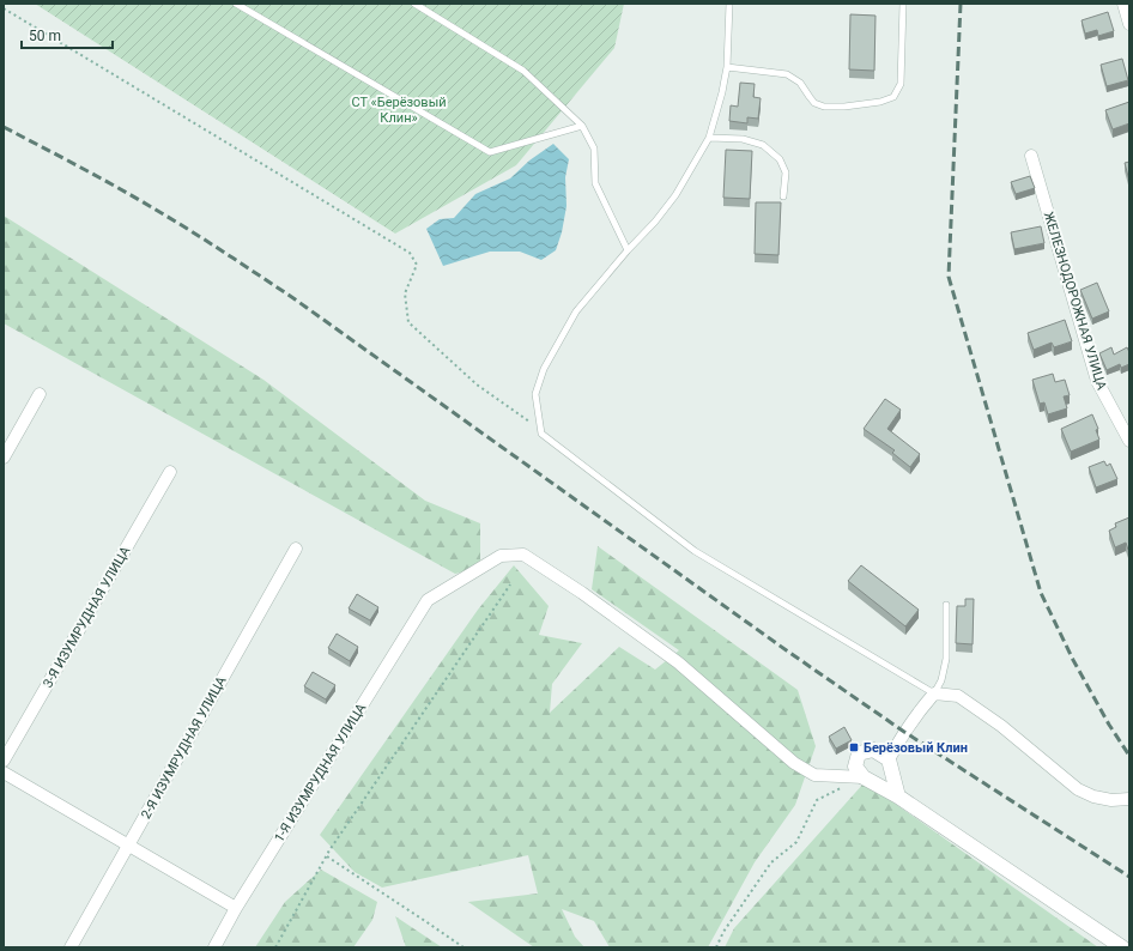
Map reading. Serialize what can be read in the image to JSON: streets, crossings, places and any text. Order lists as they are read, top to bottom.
{
  "streets": {
    "street": [
      "ЖЕЛЕЗНОДОРОЖНАЯ УЛИЦА",
      "3-Я ИЗУМРУДНАЯ УЛИЦА",
      "2-Я ИЗУМРУДНАЯ УЛИЦА",
      "1-Я ИЗУМРУДНАЯ УЛИЦА"
    ]
  },
  "parks": ["СТ «Берёзовый Клин»"],
  "places": {
    "transit": ["Берёзовый Клин"]
  },
  "scale_bar": "50 m"
}
